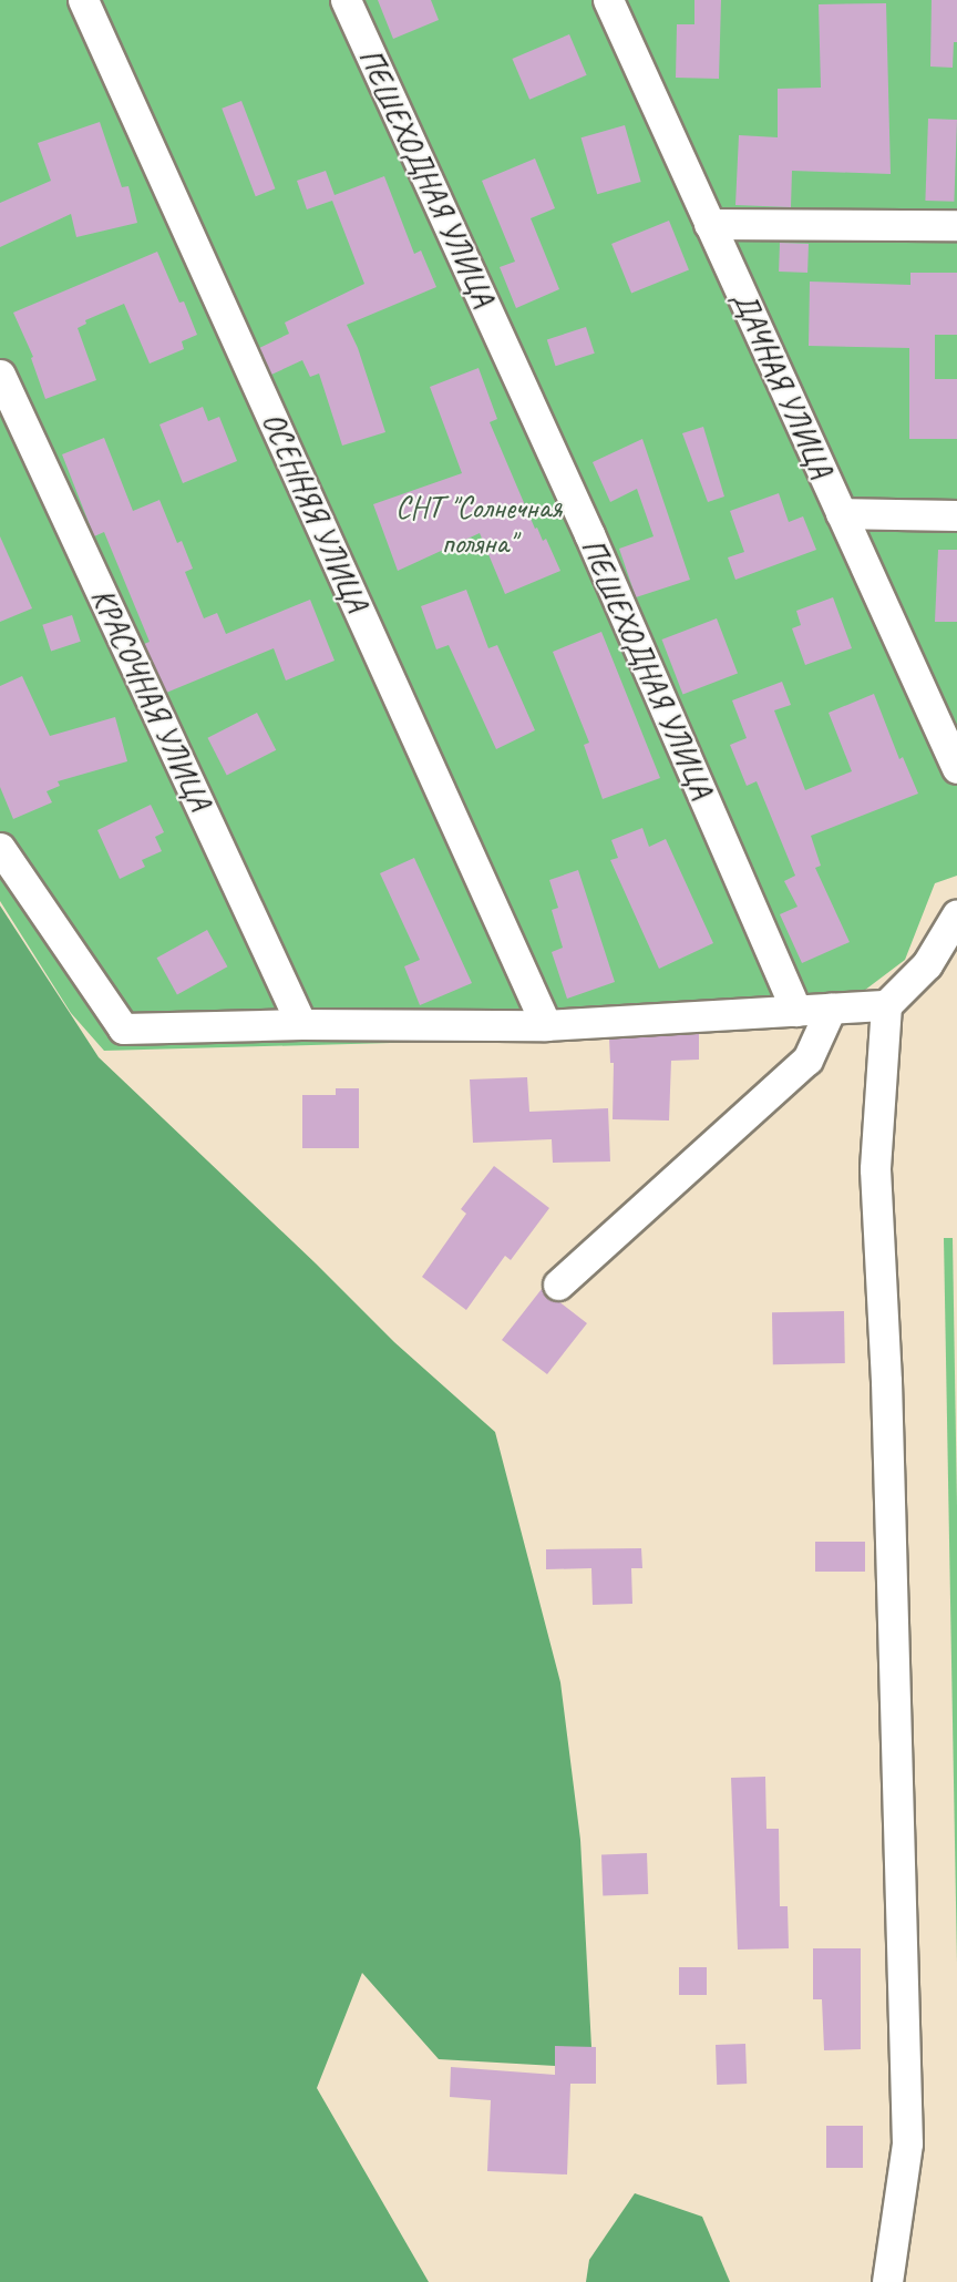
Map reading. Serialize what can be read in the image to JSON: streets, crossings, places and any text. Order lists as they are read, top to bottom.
{
  "streets": {
    "street": [
      "ПЕШЕХОДНАЯ УЛИЦА",
      "ДАЧНАЯ УЛИЦА",
      "ОСЕННЯЯ УЛИЦА",
      "КРАСОЧНАЯ УЛИЦА"
    ]
  },
  "parks": ["СНТ \"Солнечная поляна\""]
}
